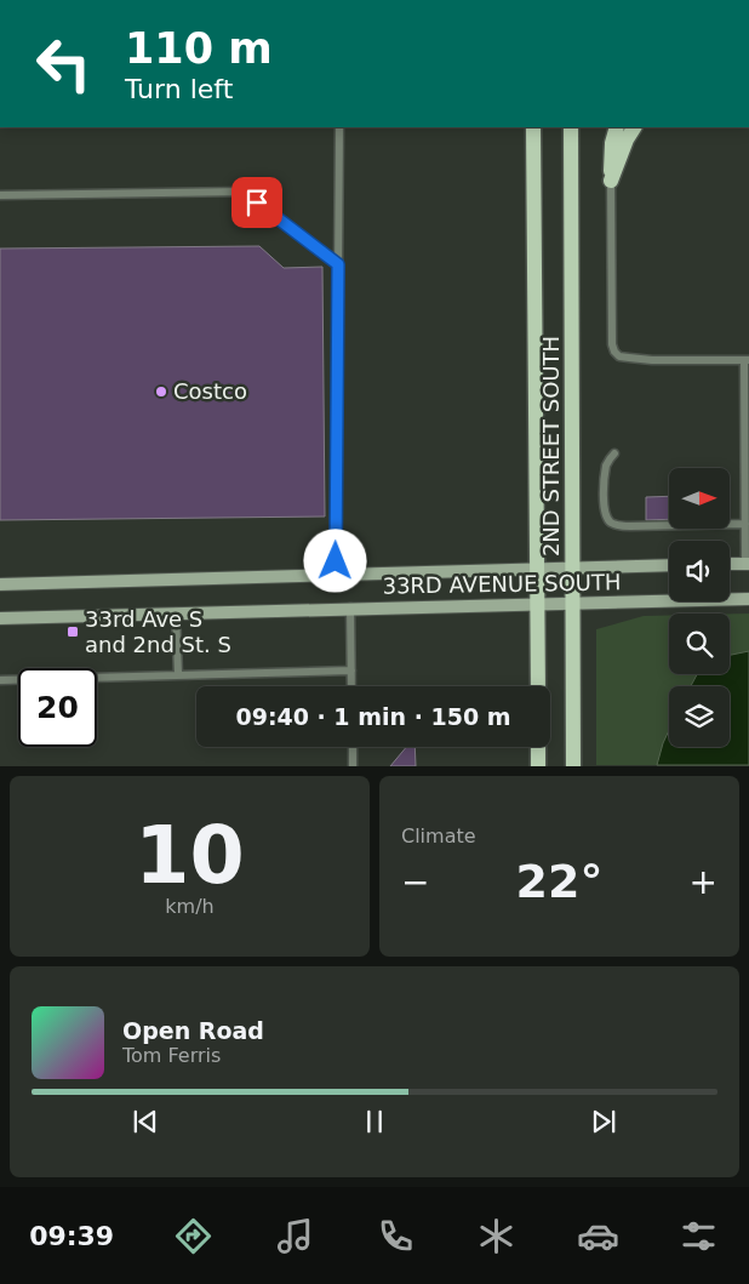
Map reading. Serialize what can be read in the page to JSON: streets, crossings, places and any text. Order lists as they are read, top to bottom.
{
  "streets": {
    "main road": ["2ND STREET SOUTH", "33RD AVENUE SOUTH"]
  },
  "crossings": [
    ["2ND STREET SOUTH", "33RD AVENUE SOUTH"]
  ],
  "places": {
    "other": ["Costco"],
    "transit": ["33rd Ave S and 2nd St. S"]
  },
  "north": "right",
  "page": {
    "turn": ["110 m", "Turn left"],
    "limit": "20",
    "trip": "09:40 · 1 min · 150 m",
    "tile": [
      ["10", "km/h"],
      "Climate"
    ],
    "heat": ["−", "22°", "+"],
    "song": ["Open Road", "Tom Ferris"],
    "tabs": "09:39"
  }
}
